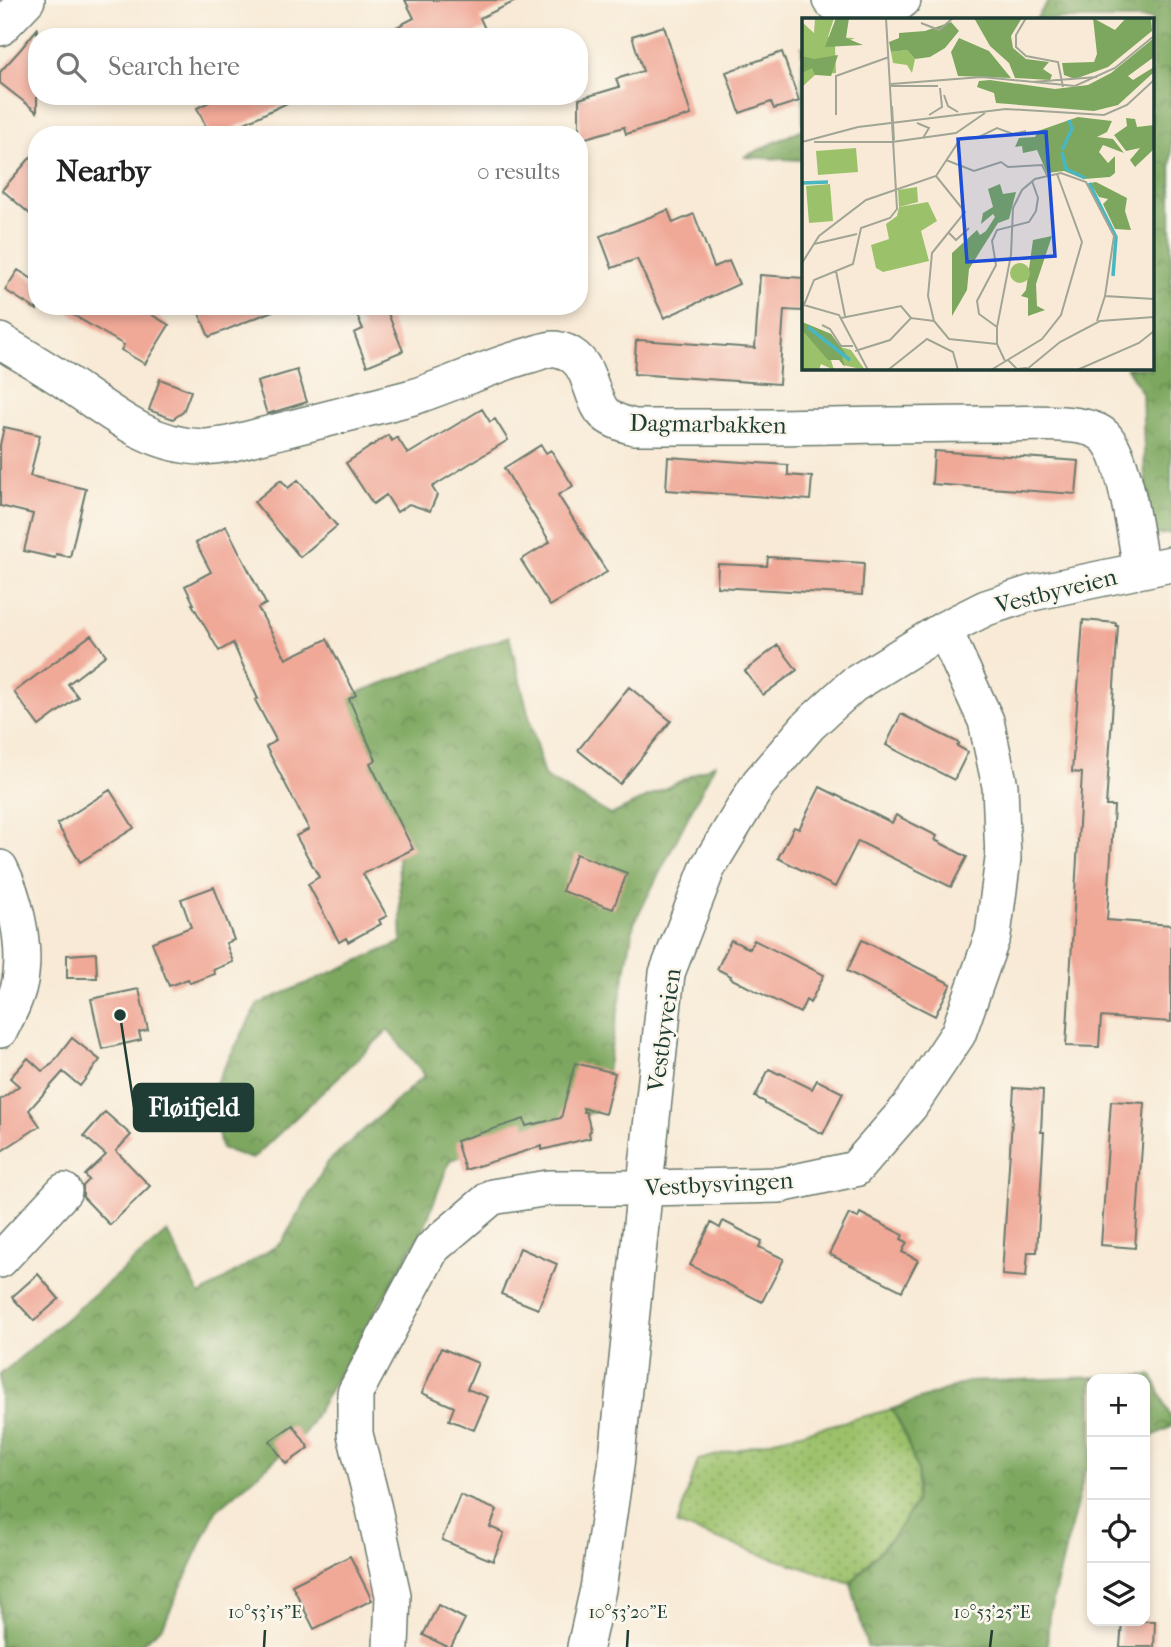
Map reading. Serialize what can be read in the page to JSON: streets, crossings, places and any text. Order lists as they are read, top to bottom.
{
  "streets": {
    "street": ["Dagmarbakken", "Vestbyveien", "Vestbysvingen"]
  },
  "crossings": [
    ["Dagmarbakken", "Vestbyveien"],
    ["Vestbyveien", "Vestbysvingen"]
  ],
  "places": ["Fløifjeld"],
  "page": {
    "search": "Search here",
    "heading": ["Nearby", "0 results"],
    "map_buttons": ["+", "−"]
  },
  "coordinates": ["10°53'15\"E", "10°53'20\"E", "10°53'25\"E"]
}
